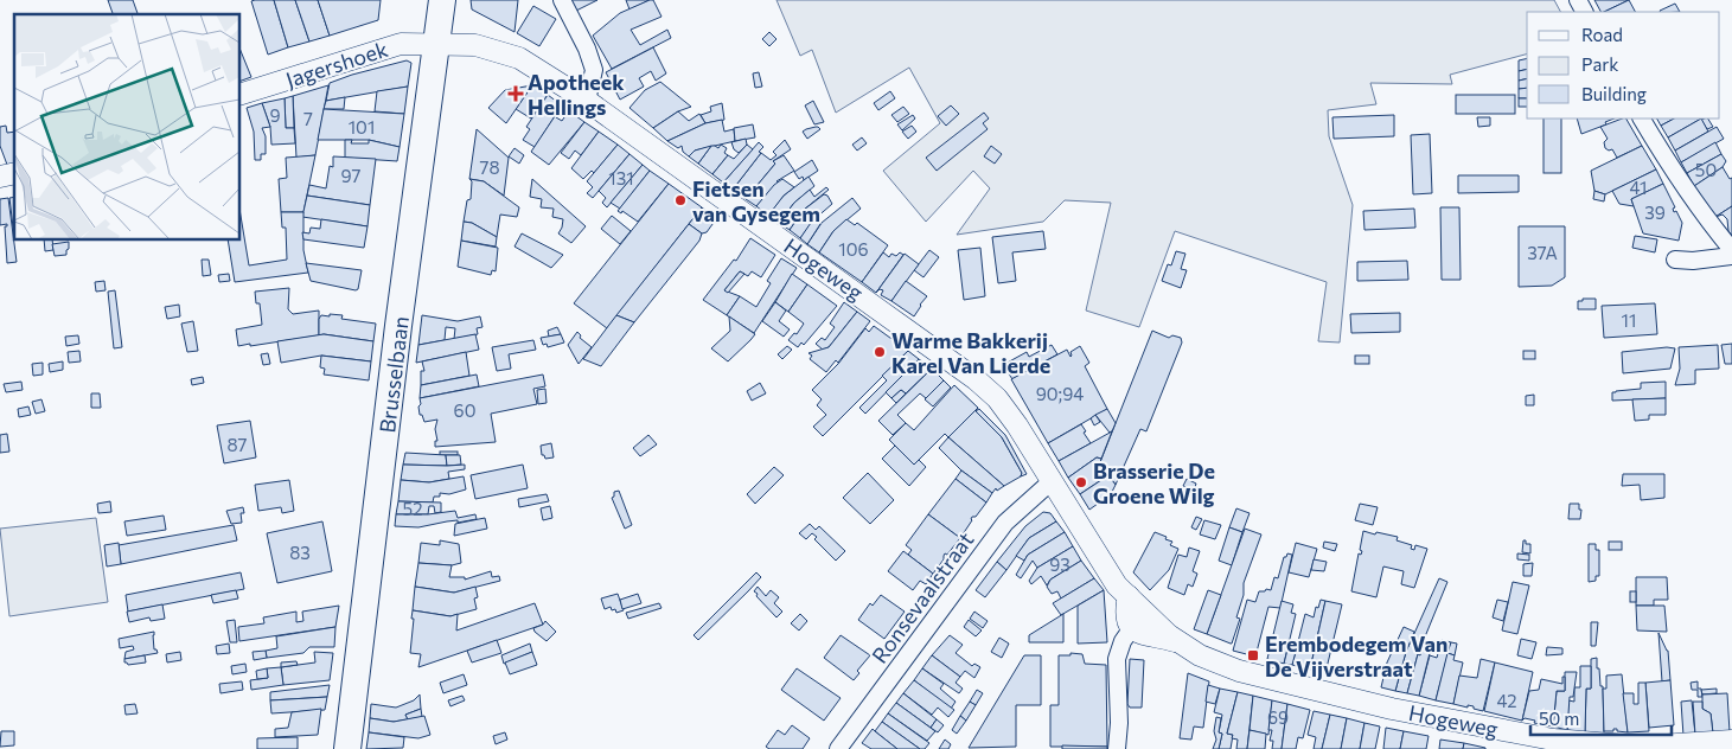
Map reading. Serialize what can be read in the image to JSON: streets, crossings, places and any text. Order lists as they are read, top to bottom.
{
  "streets": {
    "main road": ["Brusselbaan"],
    "street": ["Jagershoek", "Hogeweg", "Ronsevaalstraat"]
  },
  "crossings": [
    ["Jagershoek", "Hogeweg"],
    ["Jagershoek", "Brusselbaan"],
    ["Hogeweg", "Brusselbaan"],
    ["Hogeweg", "Ronsevaalstraat"]
  ],
  "places": {
    "health": ["Apotheek Hellings"],
    "other": ["Fietsen van Gysegem", "Warme Bakkerij Karel Van Lierde", "Brasserie De Groene Wilg"],
    "transit": ["Erembodegem Van De Vijverstraat"]
  },
  "house_numbers": [
    "9",
    "7",
    "101",
    "78",
    "50",
    "97",
    "131",
    "41",
    "39",
    "106",
    "37A",
    "11",
    "90;94",
    "60",
    "87",
    "52",
    "83",
    "93",
    "42",
    "69"
  ],
  "legend": ["Road", "Park", "Building"],
  "scale_bar": "50 m"
}
